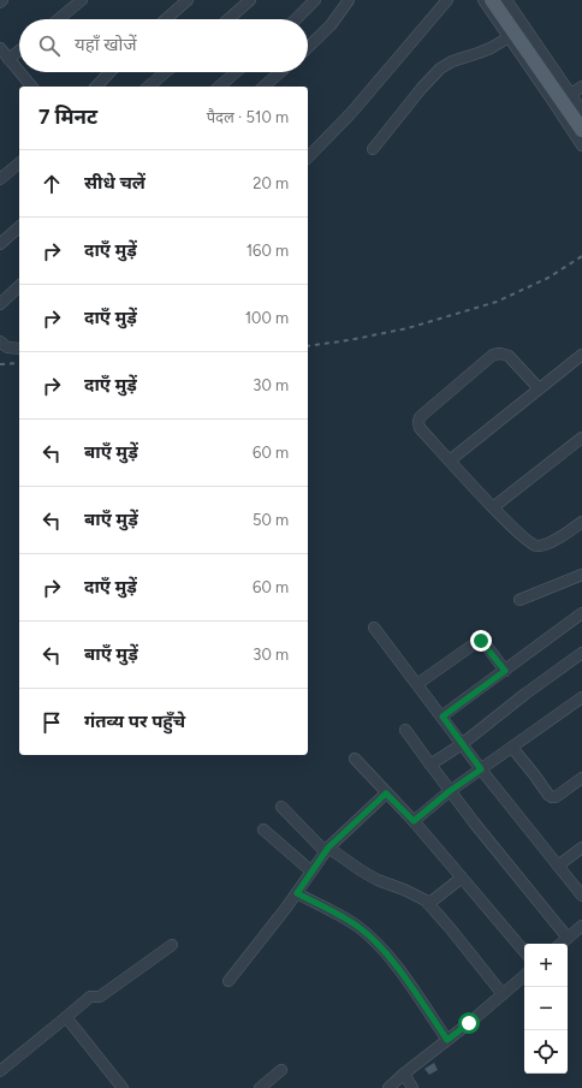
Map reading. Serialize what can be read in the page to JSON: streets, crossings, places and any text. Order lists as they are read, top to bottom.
{
  "page": {
    "search": "यहाँ खोजें",
    "heading": ["7 मिनट", "पैदल · 510 m"],
    "list": [
      ["सीधे चलें", "20 m"],
      ["दाएँ मुड़ें", "160 m"],
      ["दाएँ मुड़ें", "100 m"],
      ["दाएँ मुड़ें", "30 m"],
      ["बाएँ मुड़ें", "60 m"],
      ["बाएँ मुड़ें", "50 m"],
      ["दाएँ मुड़ें", "60 m"],
      ["बाएँ मुड़ें", "30 m"],
      "गंतव्य पर पहुँचे"
    ],
    "map_buttons": ["+", "−"]
  }
}
